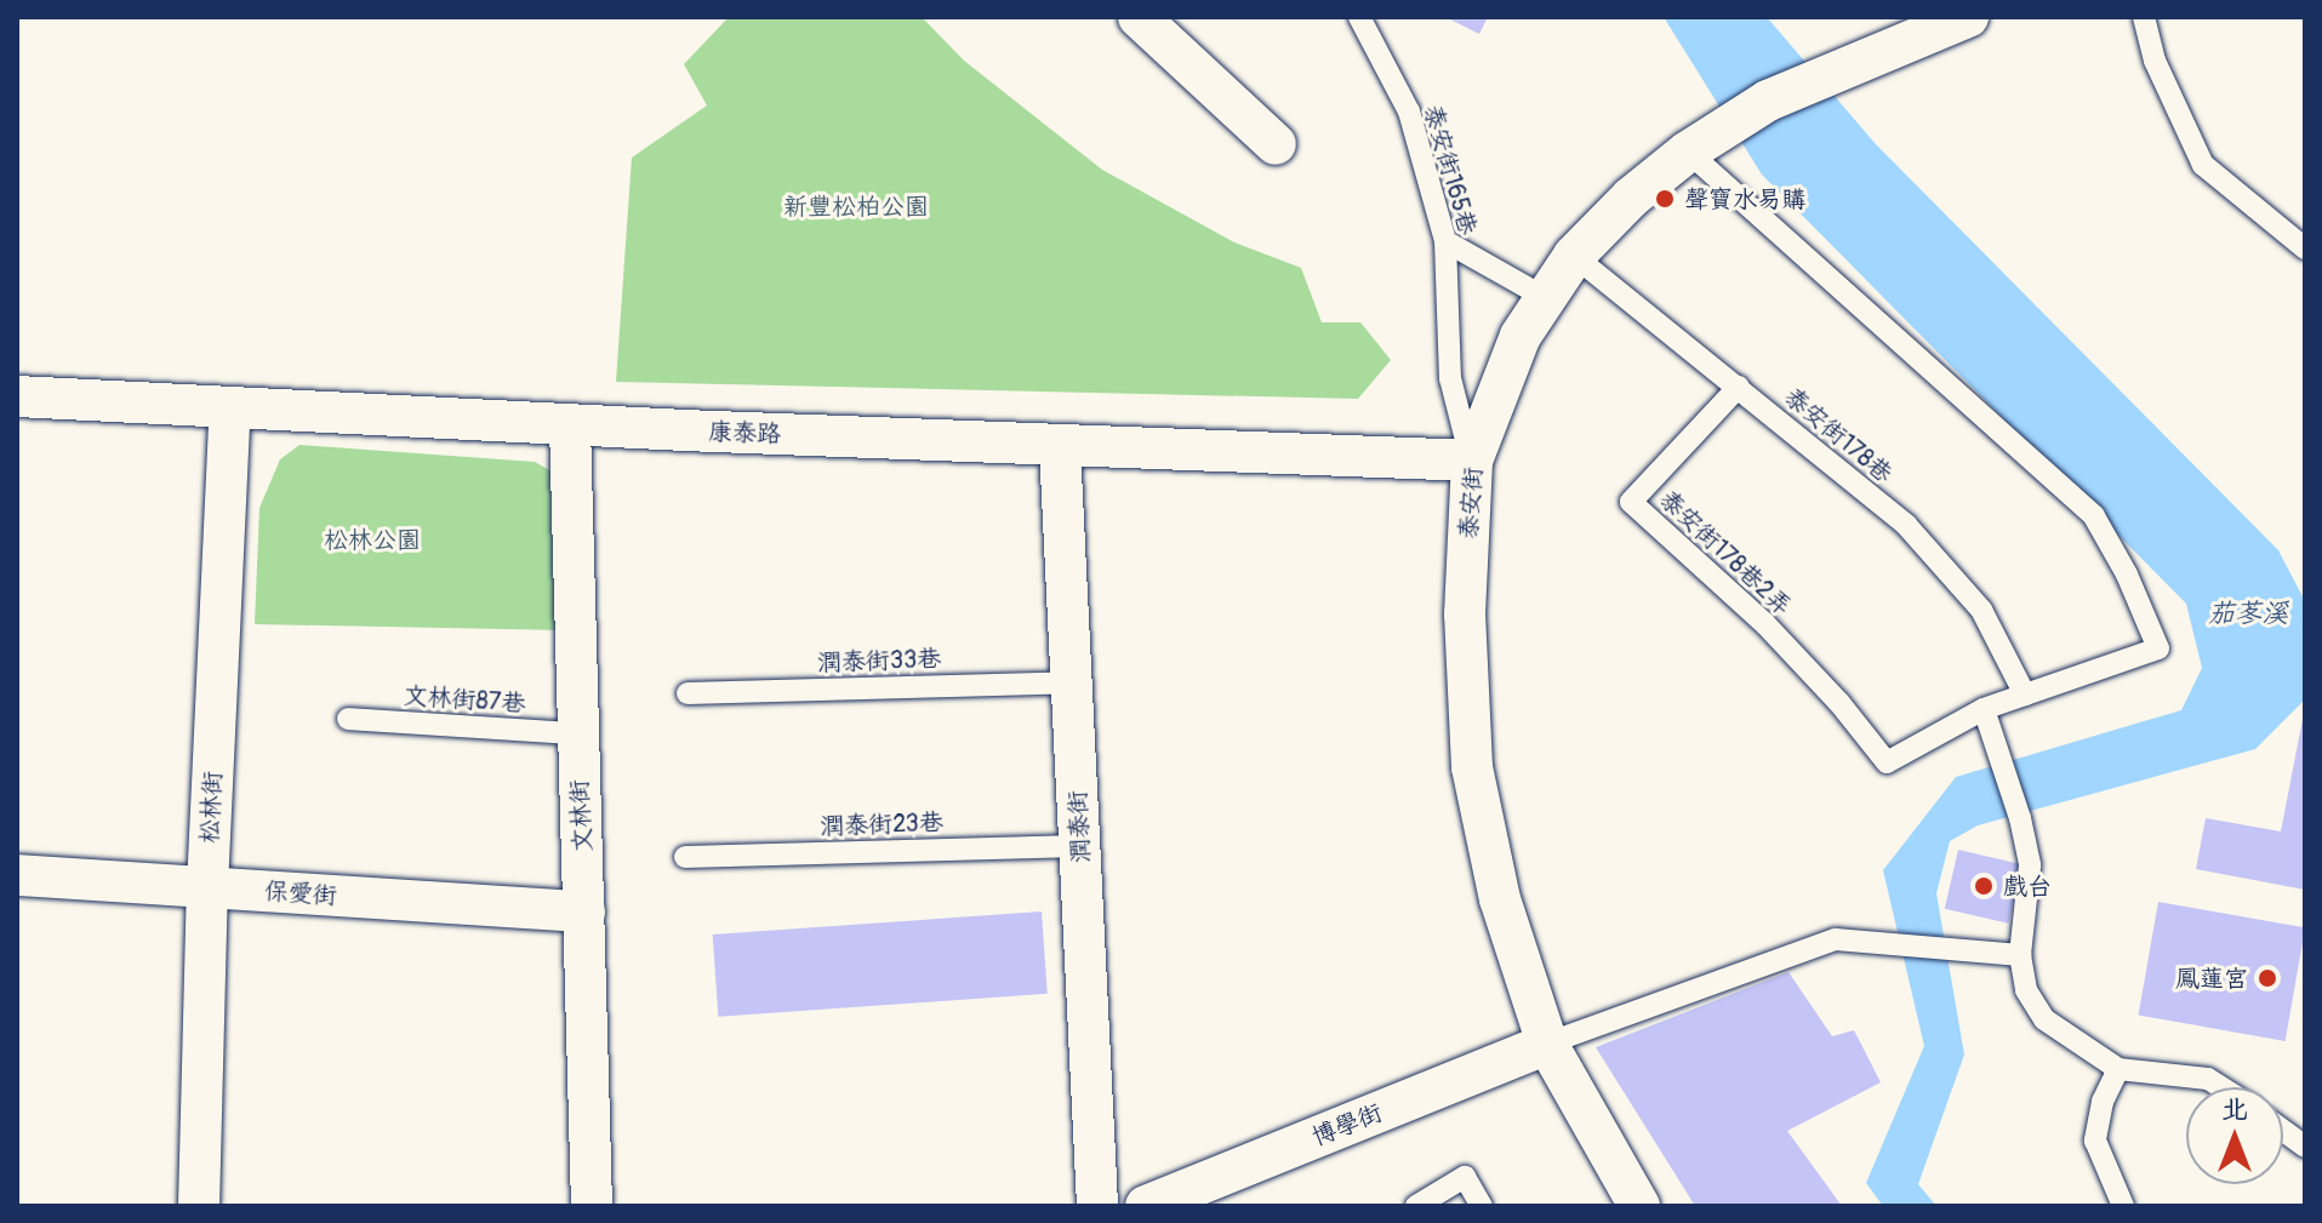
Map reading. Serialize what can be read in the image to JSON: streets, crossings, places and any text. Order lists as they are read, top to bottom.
{
  "streets": {
    "street": [
      "康泰路",
      "泰安街",
      "松林街",
      "文林街",
      "潤泰街",
      "保愛街",
      "博學街"
    ],
    "lane": [
      "泰安街165巷",
      "泰安街178巷",
      "泰安街178巷2弄",
      "潤泰街33巷",
      "文林街87巷",
      "潤泰街23巷"
    ]
  },
  "crossings": [
    ["泰安街165巷", "康泰路"],
    ["泰安街165巷", "泰安街"],
    ["康泰路", "泰安街"],
    ["康泰路", "松林街"],
    ["康泰路", "文林街"],
    ["康泰路", "潤泰街"],
    ["泰安街178巷", "泰安街"],
    ["泰安街178巷", "泰安街178巷2弄"],
    ["泰安街", "博學街"],
    ["潤泰街33巷", "潤泰街"],
    ["文林街87巷", "文林街"],
    ["松林街", "保愛街"],
    ["文林街", "保愛街"],
    ["潤泰街23巷", "潤泰街"]
  ],
  "water": ["茄苳溪"],
  "parks": ["新豐松柏公園", "松林公園"],
  "places": ["聲寶水易購", "戲台", "鳳蓮宮"],
  "north": "top"
}
